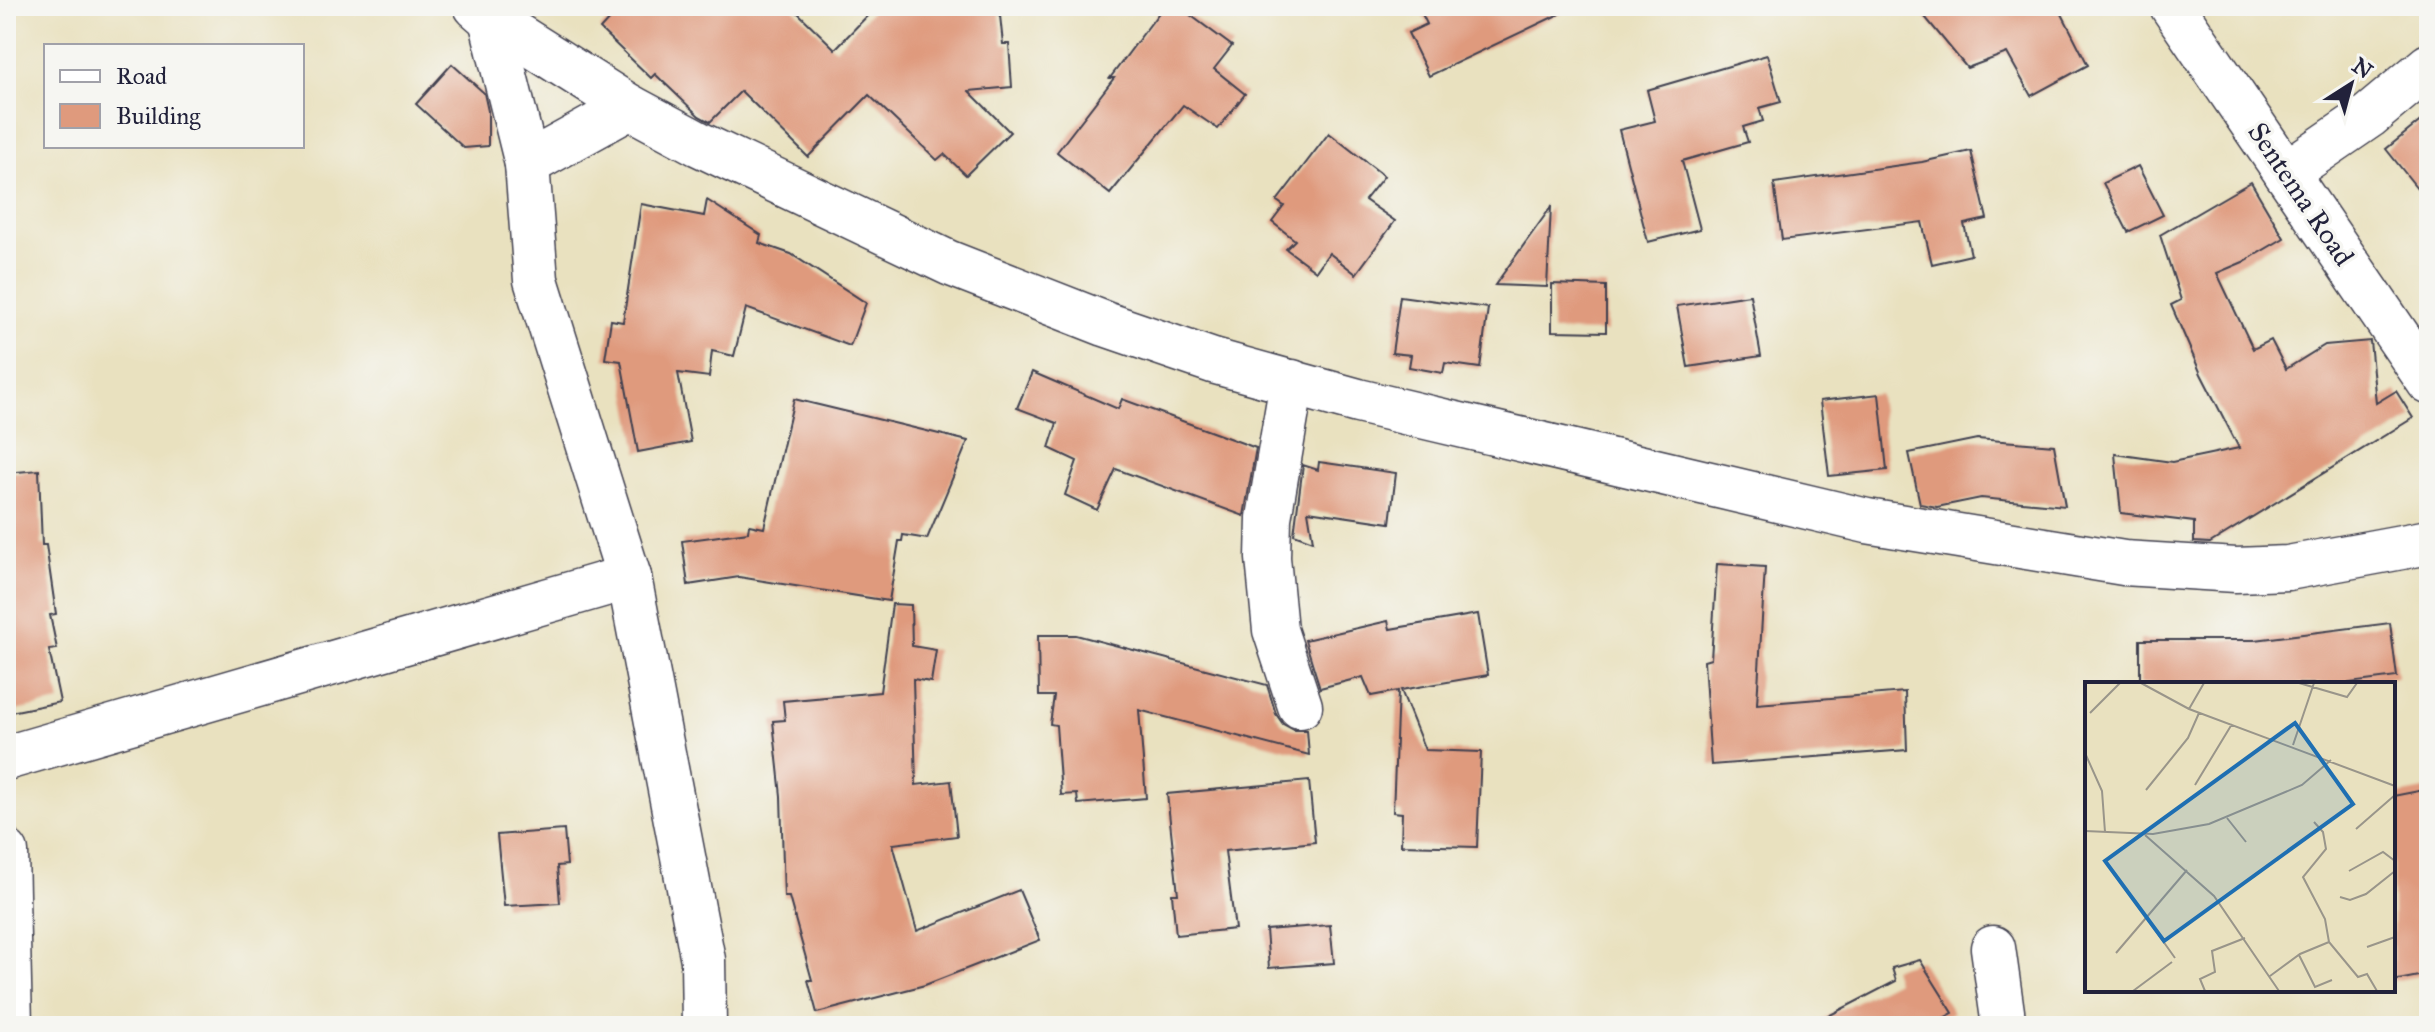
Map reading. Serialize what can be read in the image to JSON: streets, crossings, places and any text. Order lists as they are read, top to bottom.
{
  "streets": {
    "street": ["Sentema Road"]
  },
  "legend": ["Road", "Building"],
  "north": "top right"
}
